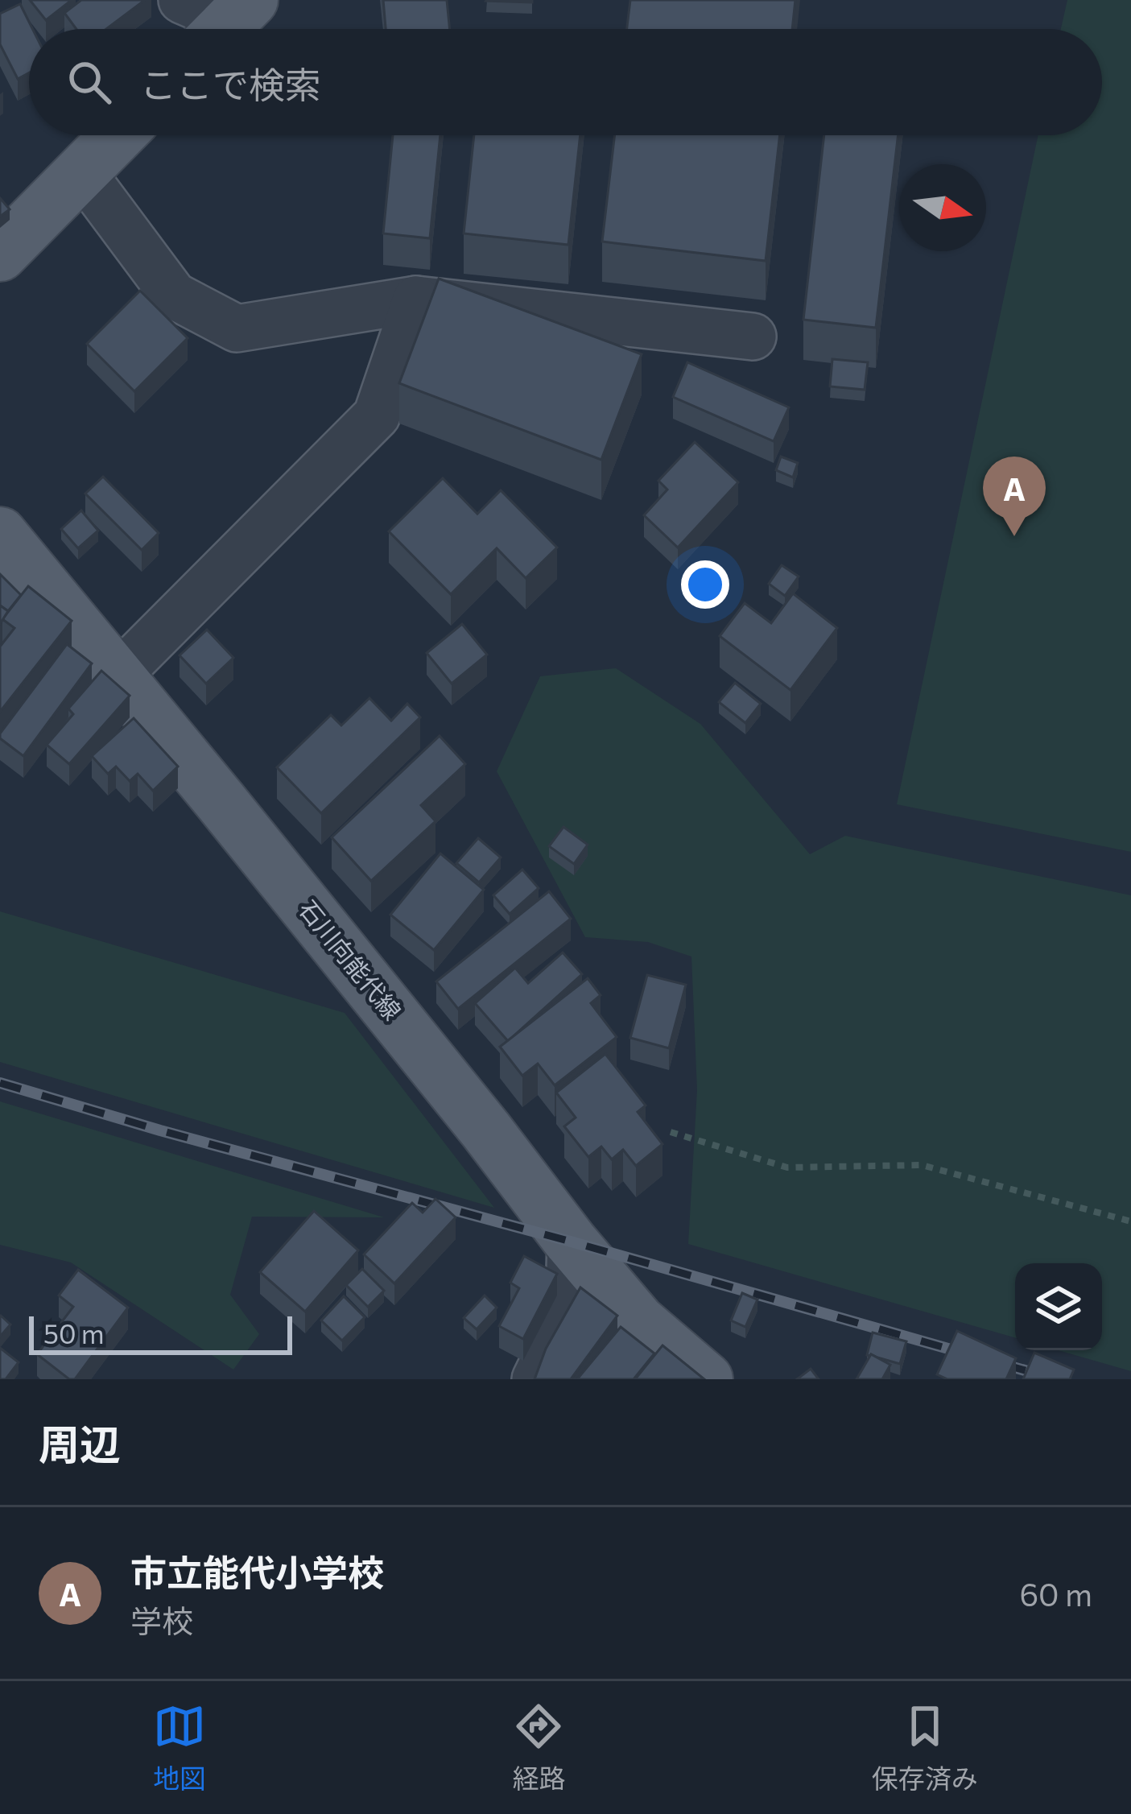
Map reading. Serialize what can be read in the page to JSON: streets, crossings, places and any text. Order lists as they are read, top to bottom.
{
  "streets": {
    "main road": ["石川向能代線"]
  },
  "scale_bar": "50 m",
  "north": "right",
  "page": {
    "search": "ここで検索",
    "pins": "A",
    "scale": "50 m",
    "heading": "周辺",
    "list": [
      {
        "mark": "A",
        "name": "市立能代小学校",
        "note": "学校",
        "value": "60 m"
      }
    ],
    "nav": ["地図", "経路", "保存済み"]
  }
}
